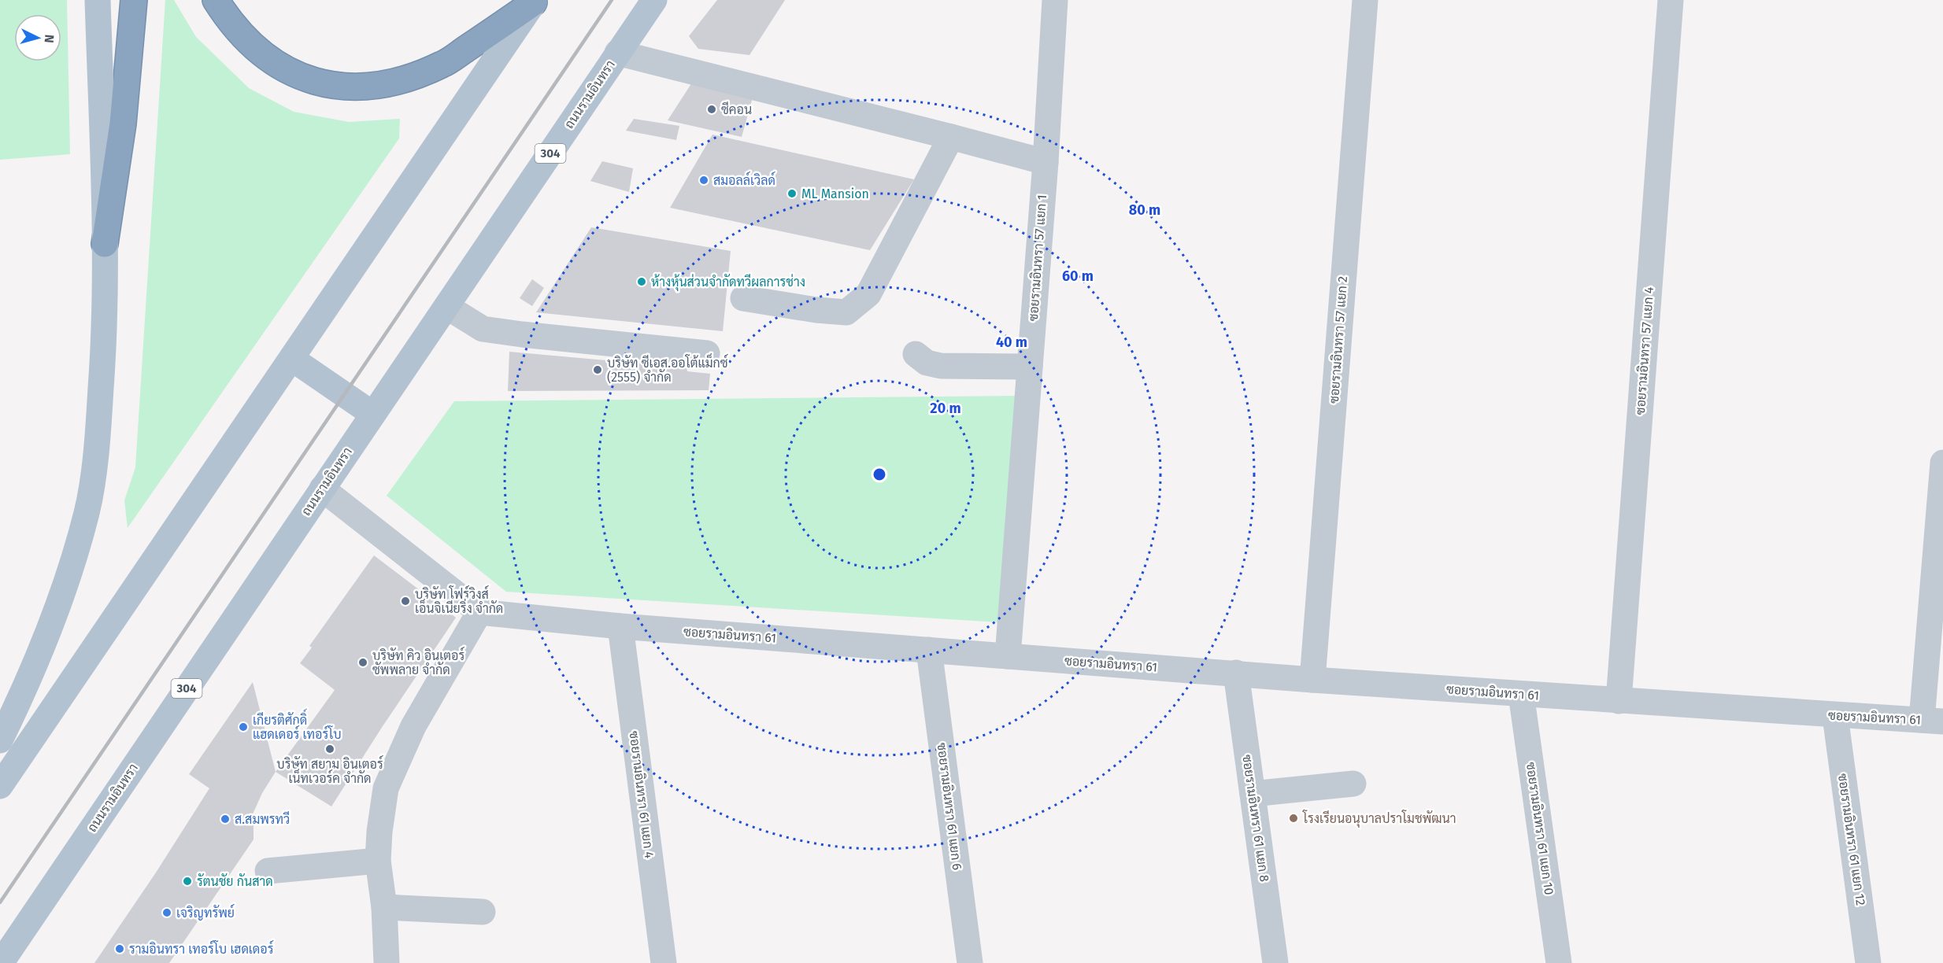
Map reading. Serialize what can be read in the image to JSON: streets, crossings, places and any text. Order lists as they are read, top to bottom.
{
  "streets": {
    "main road": ["ถนนรามอินทรา", "304"],
    "street": [
      "ซอยรามอินทรา 57 แยก 1",
      "ซอยรามอินทรา 57 แยก 2",
      "ซอยรามอินทรา 57 แยก 4",
      "ซอยรามอินทรา 61",
      "ซอยรามอินทรา 61 แยก 4",
      "ซอยรามอินทรา 61 แยก 6",
      "ซอยรามอินทรา 61 แยก 8",
      "ซอยรามอินทรา 61 แยก 10",
      "ซอยรามอินทรา 61 แยก 12"
    ]
  },
  "crossings": [
    ["ซอยรามอินทรา 57 แยก 1", "ซอยรามอินทรา 61"],
    ["ซอยรามอินทรา 57 แยก 2", "ซอยรามอินทรา 61"],
    ["ซอยรามอินทรา 57 แยก 4", "ซอยรามอินทรา 61"],
    ["ซอยรามอินทรา 61", "ซอยรามอินทรา 61 แยก 4"],
    ["ซอยรามอินทรา 61", "ซอยรามอินทรา 61 แยก 6"],
    ["ซอยรามอินทรา 61", "ซอยรามอินทรา 61 แยก 8"],
    ["ซอยรามอินทรา 61", "ซอยรามอินทรา 61 แยก 10"],
    ["ซอยรามอินทรา 61", "ซอยรามอินทรา 61 แยก 12"]
  ],
  "places": [
    "ซีคอน",
    "สมอลล์เวิลด์",
    "ML Mansion",
    "ห้างหุ้นส่วนจำกัดทวีผลการช่าง",
    "บริษัท ซีเอส.ออโต้แม็กซ์ (2555) จำกัด",
    "บริษัท โฟร์วิงส์ เอ็นจิเนียริ่ง จำกัด",
    "บริษัท คิว อินเตอร์ ซัพพลาย จำกัด",
    "เกียรติศักดิ์ แฮดเดอร์ เทอร์โบ",
    "บริษัท สยาม อินเตอร์ เน็ทเวอร์ค จำกัด",
    "โรงเรียนอนุบาลปราโมชพัฒนา",
    "ส.สมพรทวี",
    "รัตนชัย กันสาด",
    "เจริญทรัพย์",
    "รามอินทรา เทอร์โบ เฮดเดอร์"
  ],
  "north": "right",
  "rings": [
    "80 m",
    "60 m",
    "40 m",
    "20 m"
  ]
}
